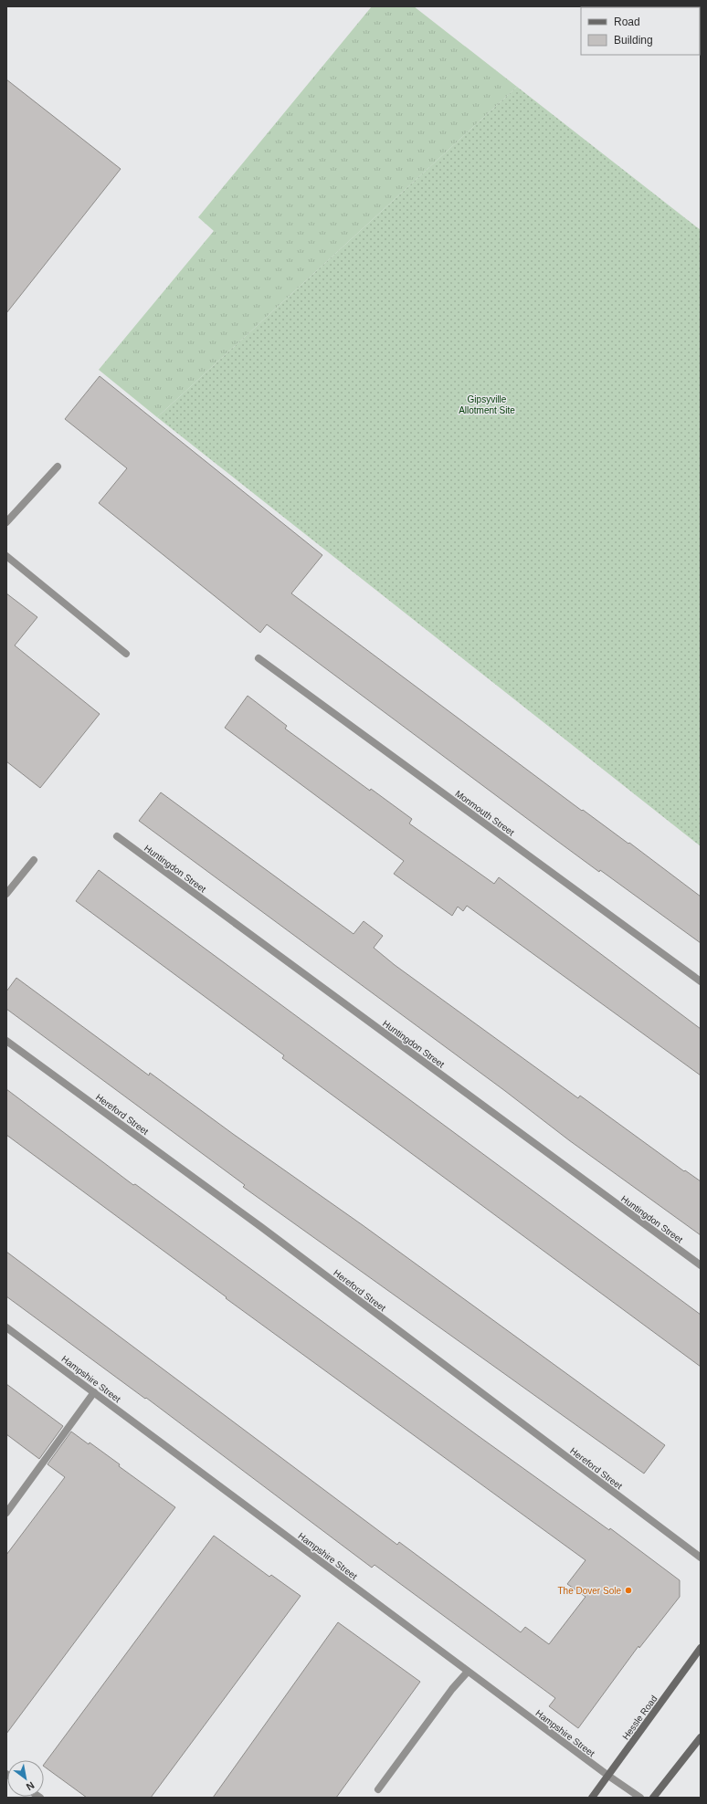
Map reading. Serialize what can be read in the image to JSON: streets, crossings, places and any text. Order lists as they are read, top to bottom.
{
  "streets": {
    "street": [
      "Monmouth Street",
      "Huntingdon Street",
      "Hereford Street",
      "Hampshire Street",
      "Hessle Road"
    ]
  },
  "crossings": [
    ["Hampshire Street", "Hessle Road"]
  ],
  "parks": ["Gipsyville Allotment Site"],
  "places": ["The Dover Sole"],
  "legend": ["Road", "Building"],
  "north": "bottom right"
}
